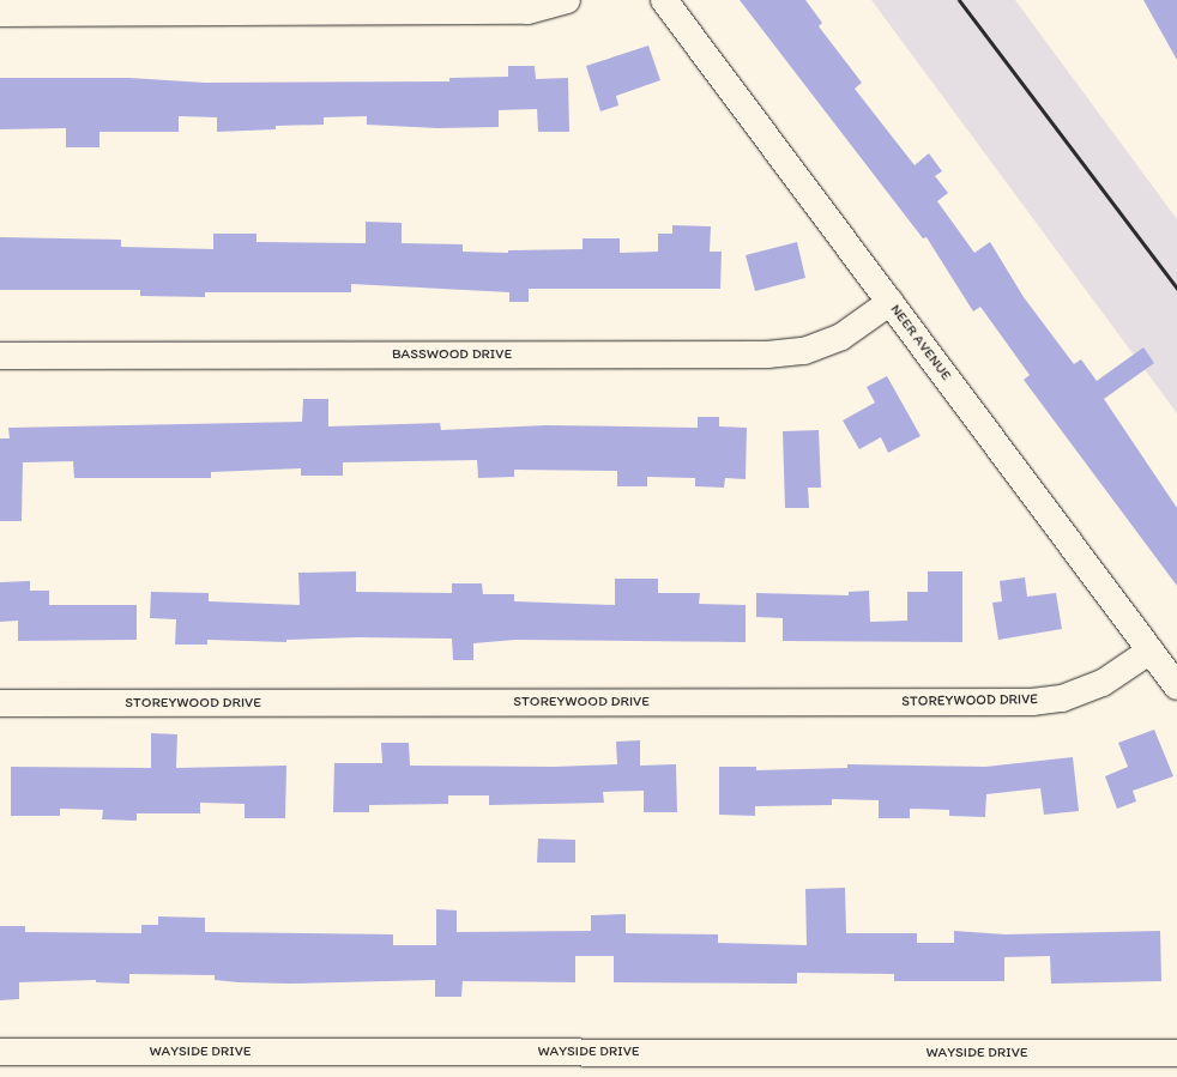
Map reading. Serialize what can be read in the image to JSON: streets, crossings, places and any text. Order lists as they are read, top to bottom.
{
  "streets": {
    "street": [
      "NEER AVENUE",
      "BASSWOOD DRIVE",
      "STOREYWOOD DRIVE",
      "WAYSIDE DRIVE"
    ]
  },
  "crossings": [
    ["NEER AVENUE", "BASSWOOD DRIVE"],
    ["NEER AVENUE", "STOREYWOOD DRIVE"]
  ]
}
